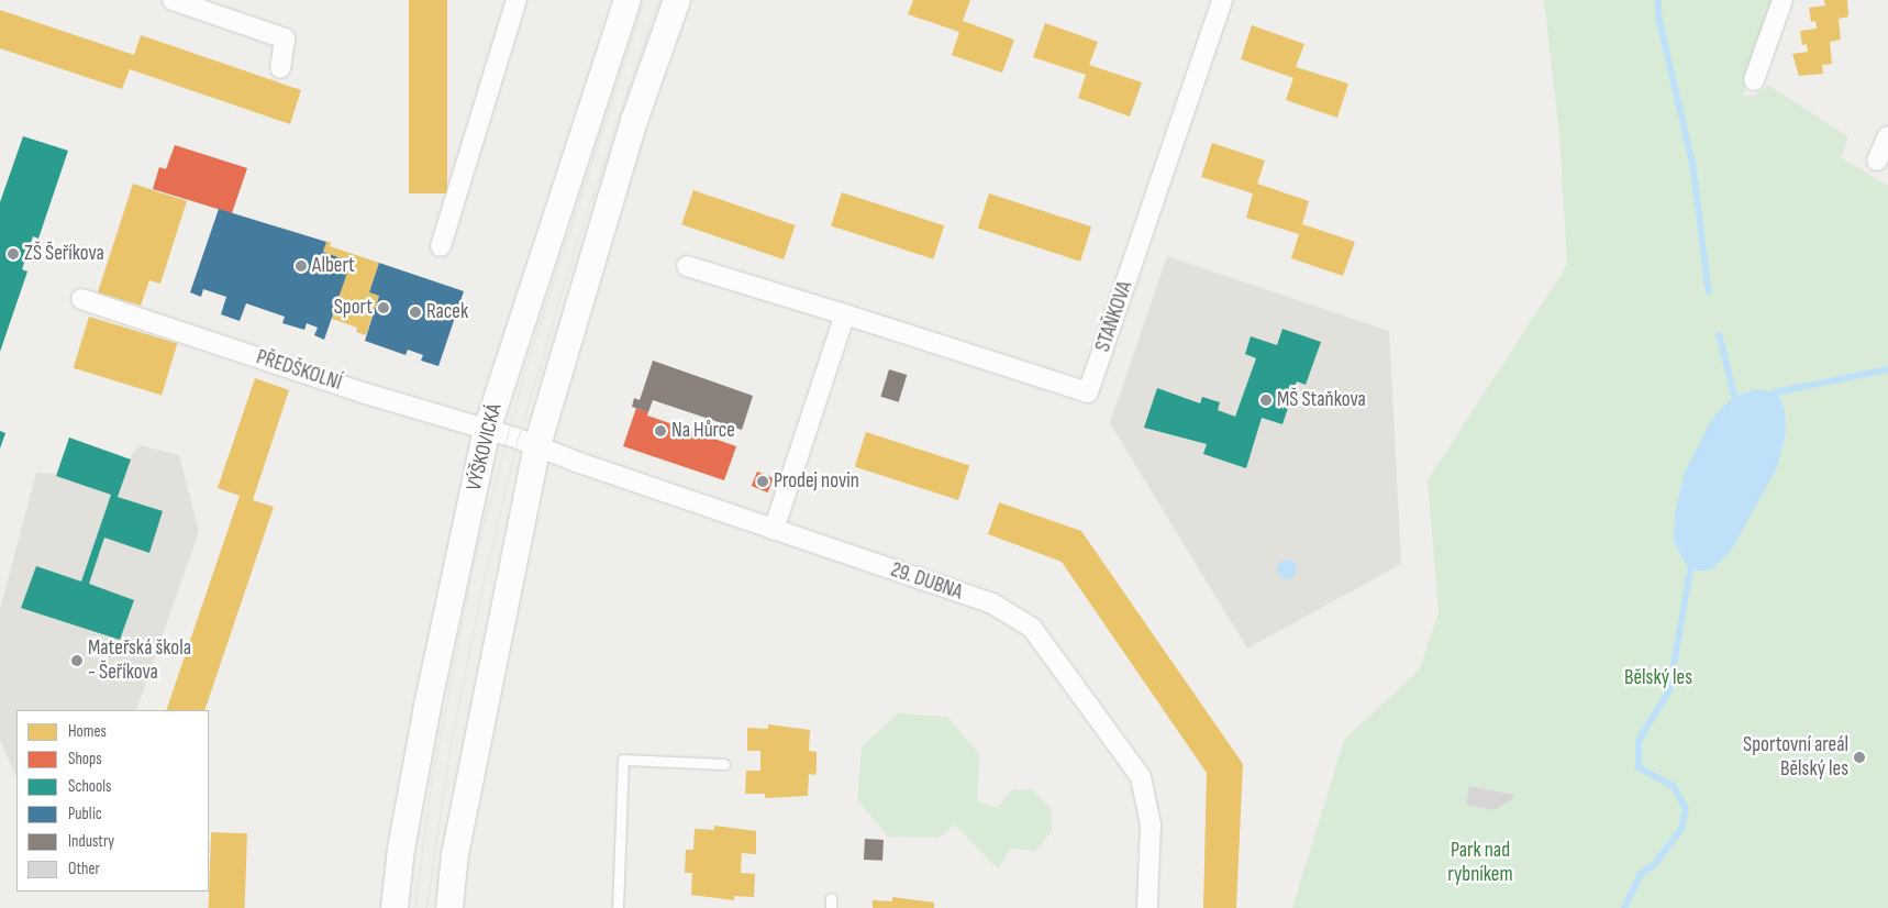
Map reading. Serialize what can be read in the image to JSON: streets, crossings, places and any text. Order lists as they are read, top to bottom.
{
  "streets": {
    "street": [
      "STAŇKOVA",
      "PŘEDŠKOLNÍ",
      "VÝŠKOVICKÁ",
      "29. DUBNA"
    ]
  },
  "crossings": [
    ["PŘEDŠKOLNÍ", "VÝŠKOVICKÁ"],
    ["PŘEDŠKOLNÍ", "29. DUBNA"]
  ],
  "parks": ["Bělský les", "Park nad rybníkem"],
  "places": [
    "ZŠ Šeříkova",
    "Albert",
    "Sport",
    "Racek",
    "MŠ Staňkova",
    "Na Hůrce",
    "Prodej novin",
    "Mateřská škola - Šeříkova",
    "Sportovní areál Bělský les"
  ],
  "legend": [
    "Homes",
    "Shops",
    "Schools",
    "Public",
    "Industry",
    "Other"
  ]
}
